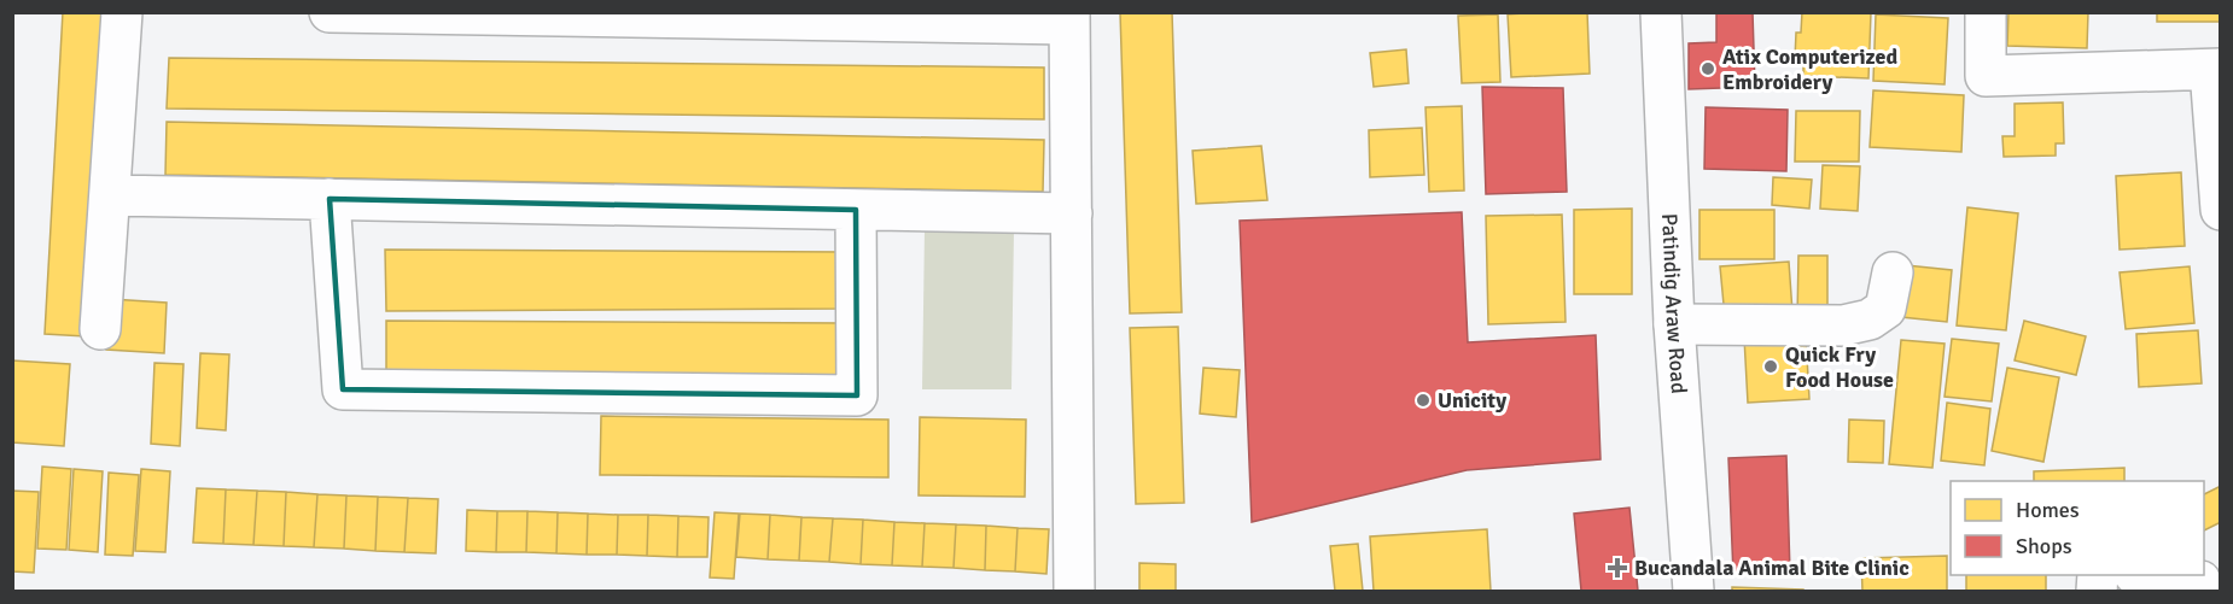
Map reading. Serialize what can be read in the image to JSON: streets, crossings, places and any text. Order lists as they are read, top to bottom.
{
  "streets": {
    "street": ["Patindig Araw Road"]
  },
  "places": {
    "other": ["Atix Computerized Embroidery", "Quick Fry Food House", "Unicity"],
    "health": ["Bucandala Animal Bite Clinic"]
  },
  "legend": ["Homes", "Shops"]
}
